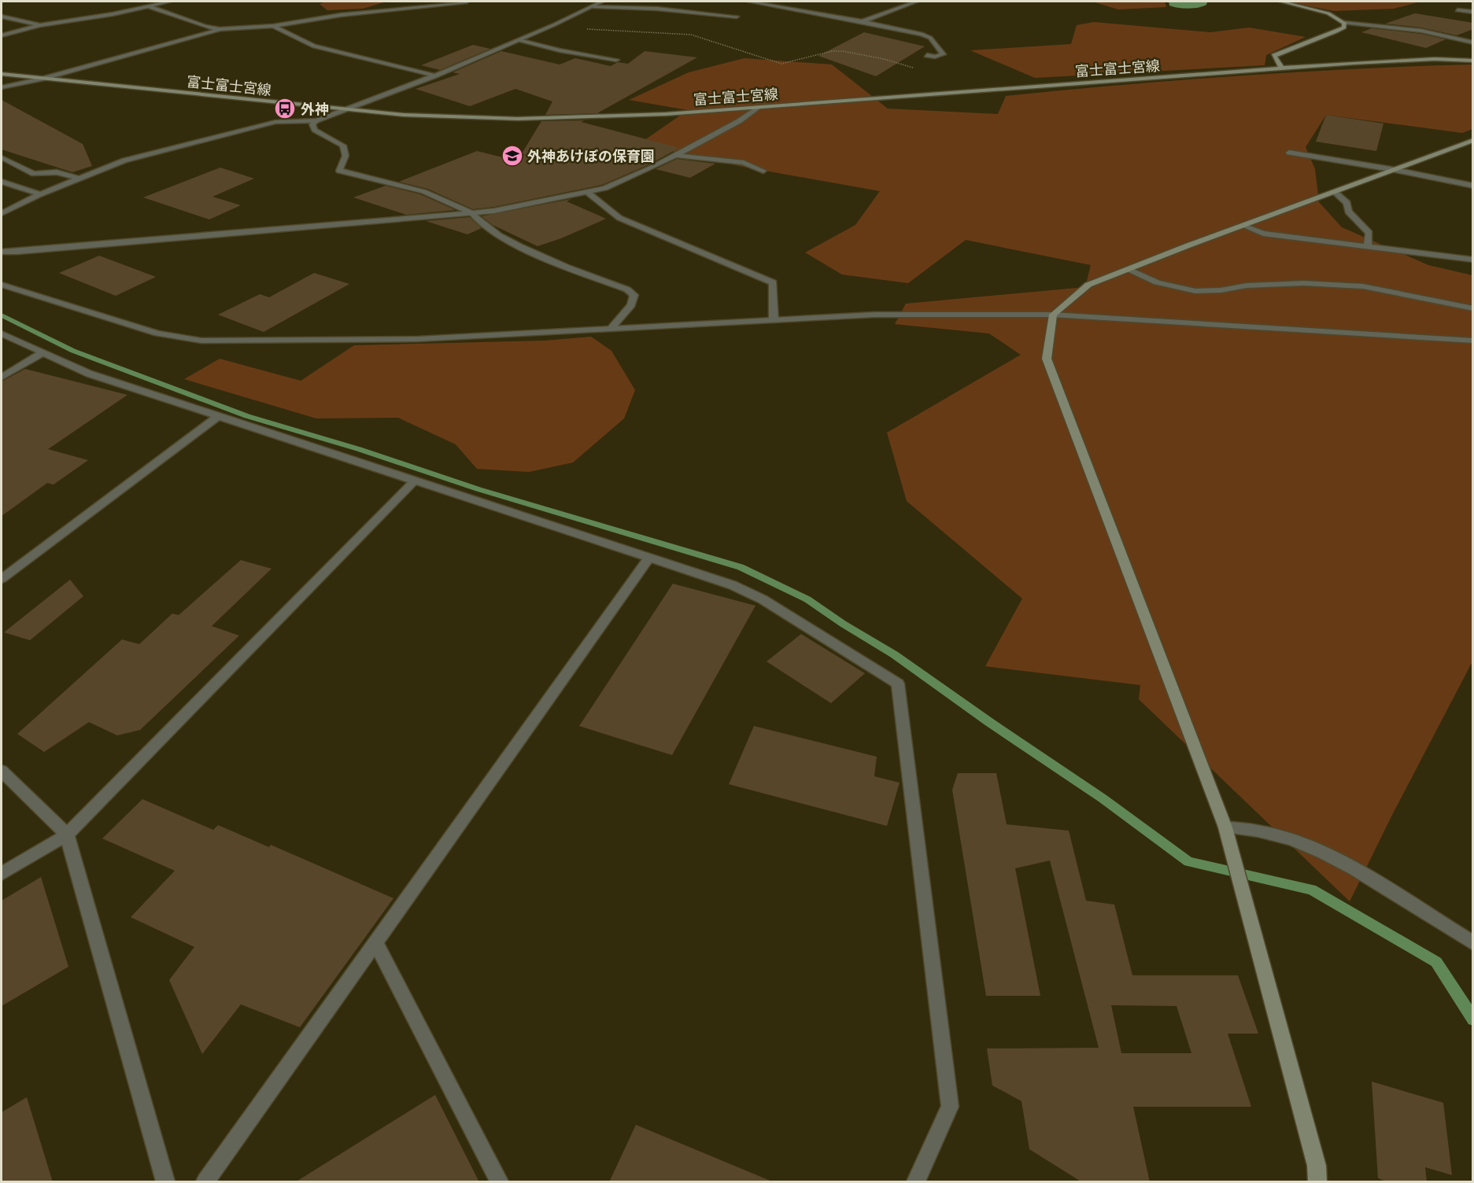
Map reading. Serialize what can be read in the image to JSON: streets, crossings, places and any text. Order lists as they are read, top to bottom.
{
  "streets": {
    "main road": ["富士富士宮線"]
  },
  "places": {
    "bus stop": ["外神"],
    "school or university": ["外神あけぼの保育園"]
  }
}
